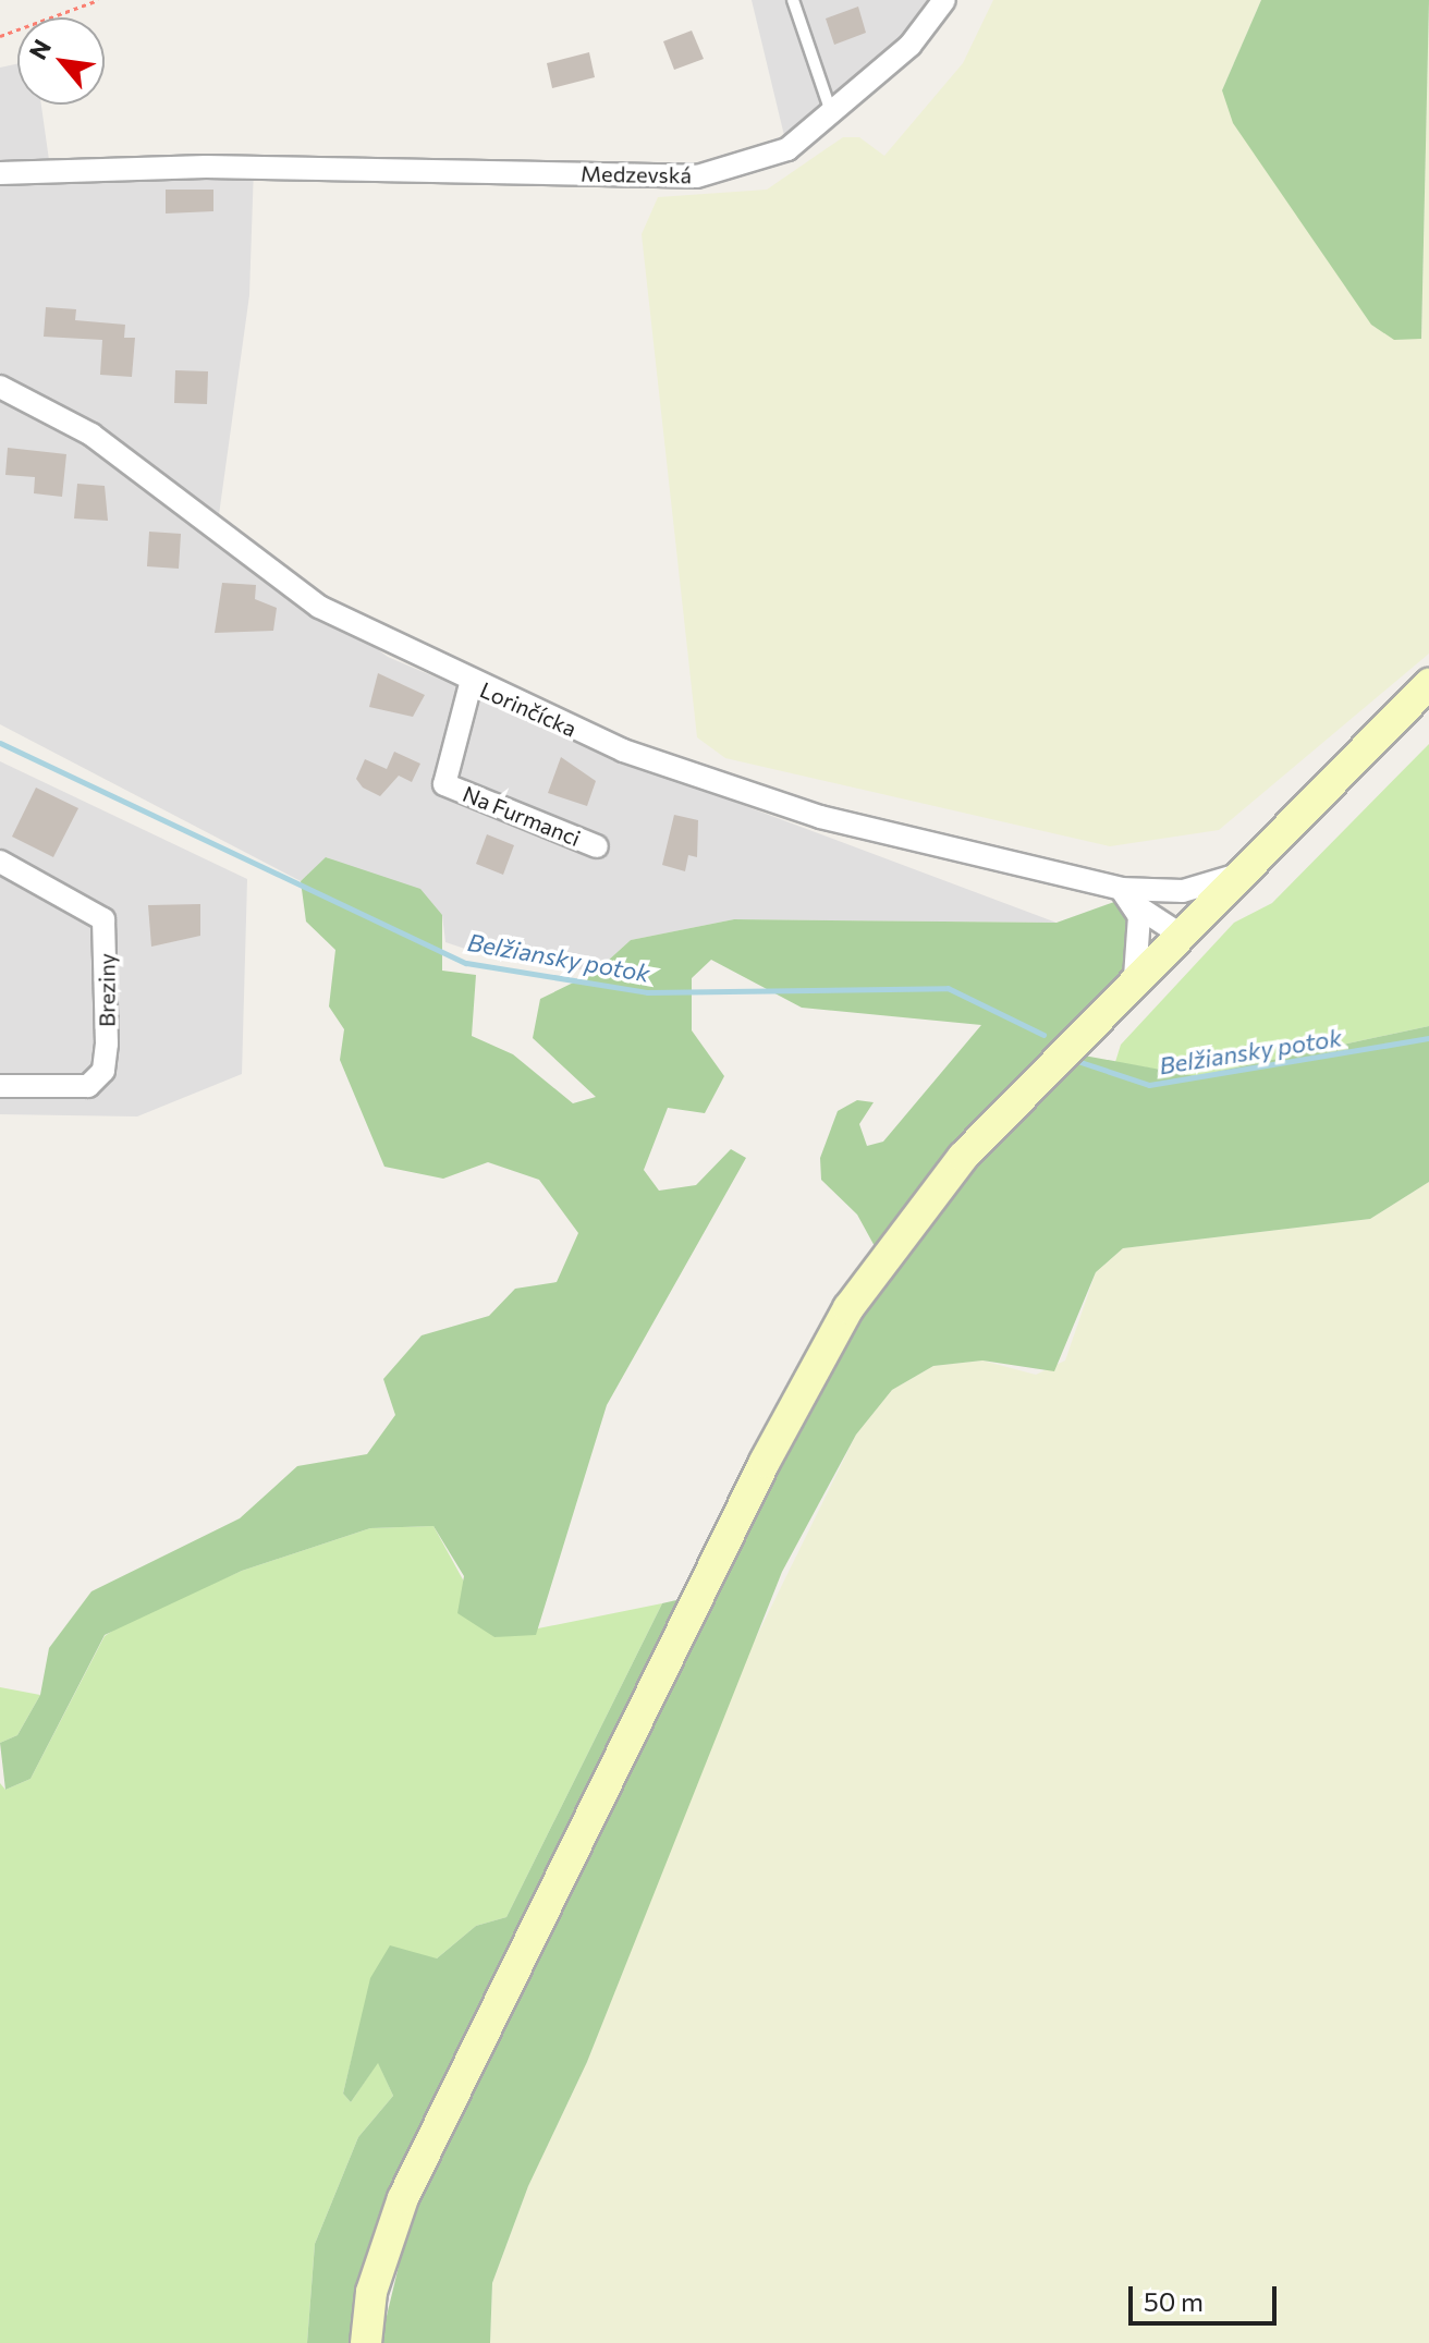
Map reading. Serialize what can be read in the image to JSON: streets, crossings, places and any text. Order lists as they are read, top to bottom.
{
  "streets": {
    "street": [
      "Medzevská",
      "Lorinčícka",
      "Na Furmanci",
      "Breziny"
    ]
  },
  "crossings": [
    ["Lorinčícka", "Na Furmanci"]
  ],
  "water": ["Belžiansky potok"],
  "scale_bar": "50 m",
  "north": "top left"
}
